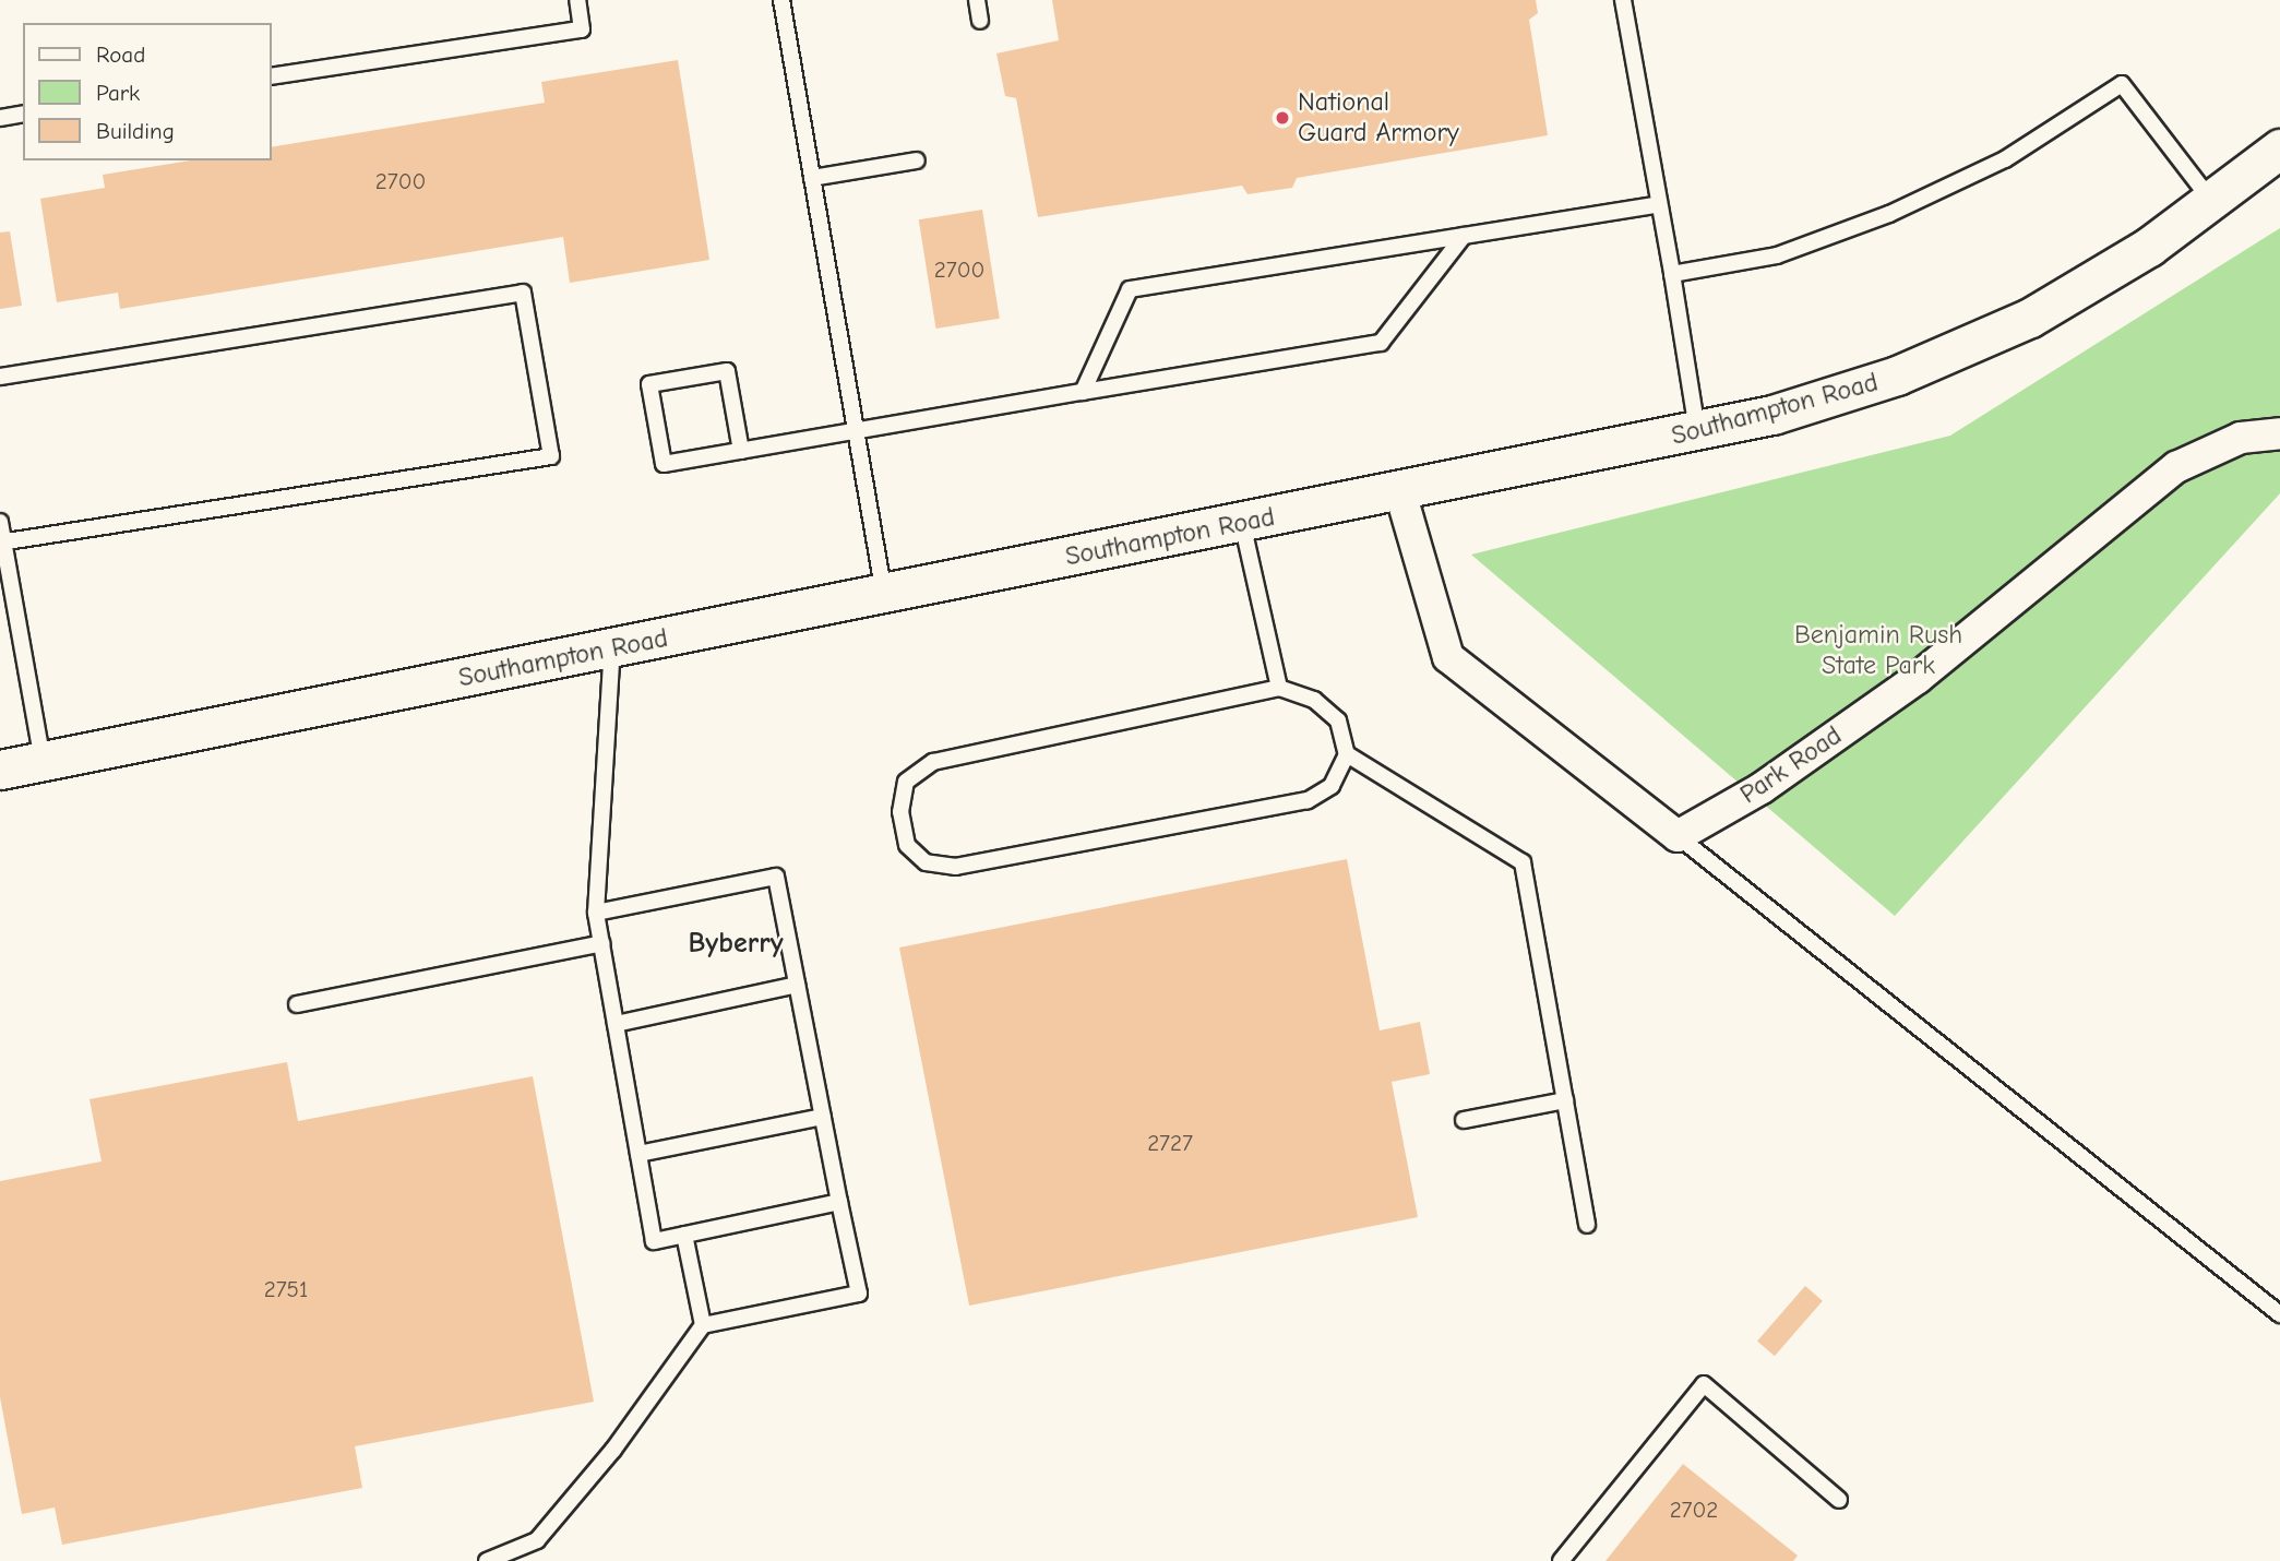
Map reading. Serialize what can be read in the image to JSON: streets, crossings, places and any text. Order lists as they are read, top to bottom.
{
  "streets": {
    "street": ["Southampton Road", "Park Road"]
  },
  "districts": ["Byberry"],
  "parks": ["Benjamin Rush State Park"],
  "places": ["National Guard Armory"],
  "house_numbers": [
    "2700",
    "2700",
    "2727",
    "2751",
    "2702"
  ],
  "legend": ["Road", "Park", "Building"]
}
